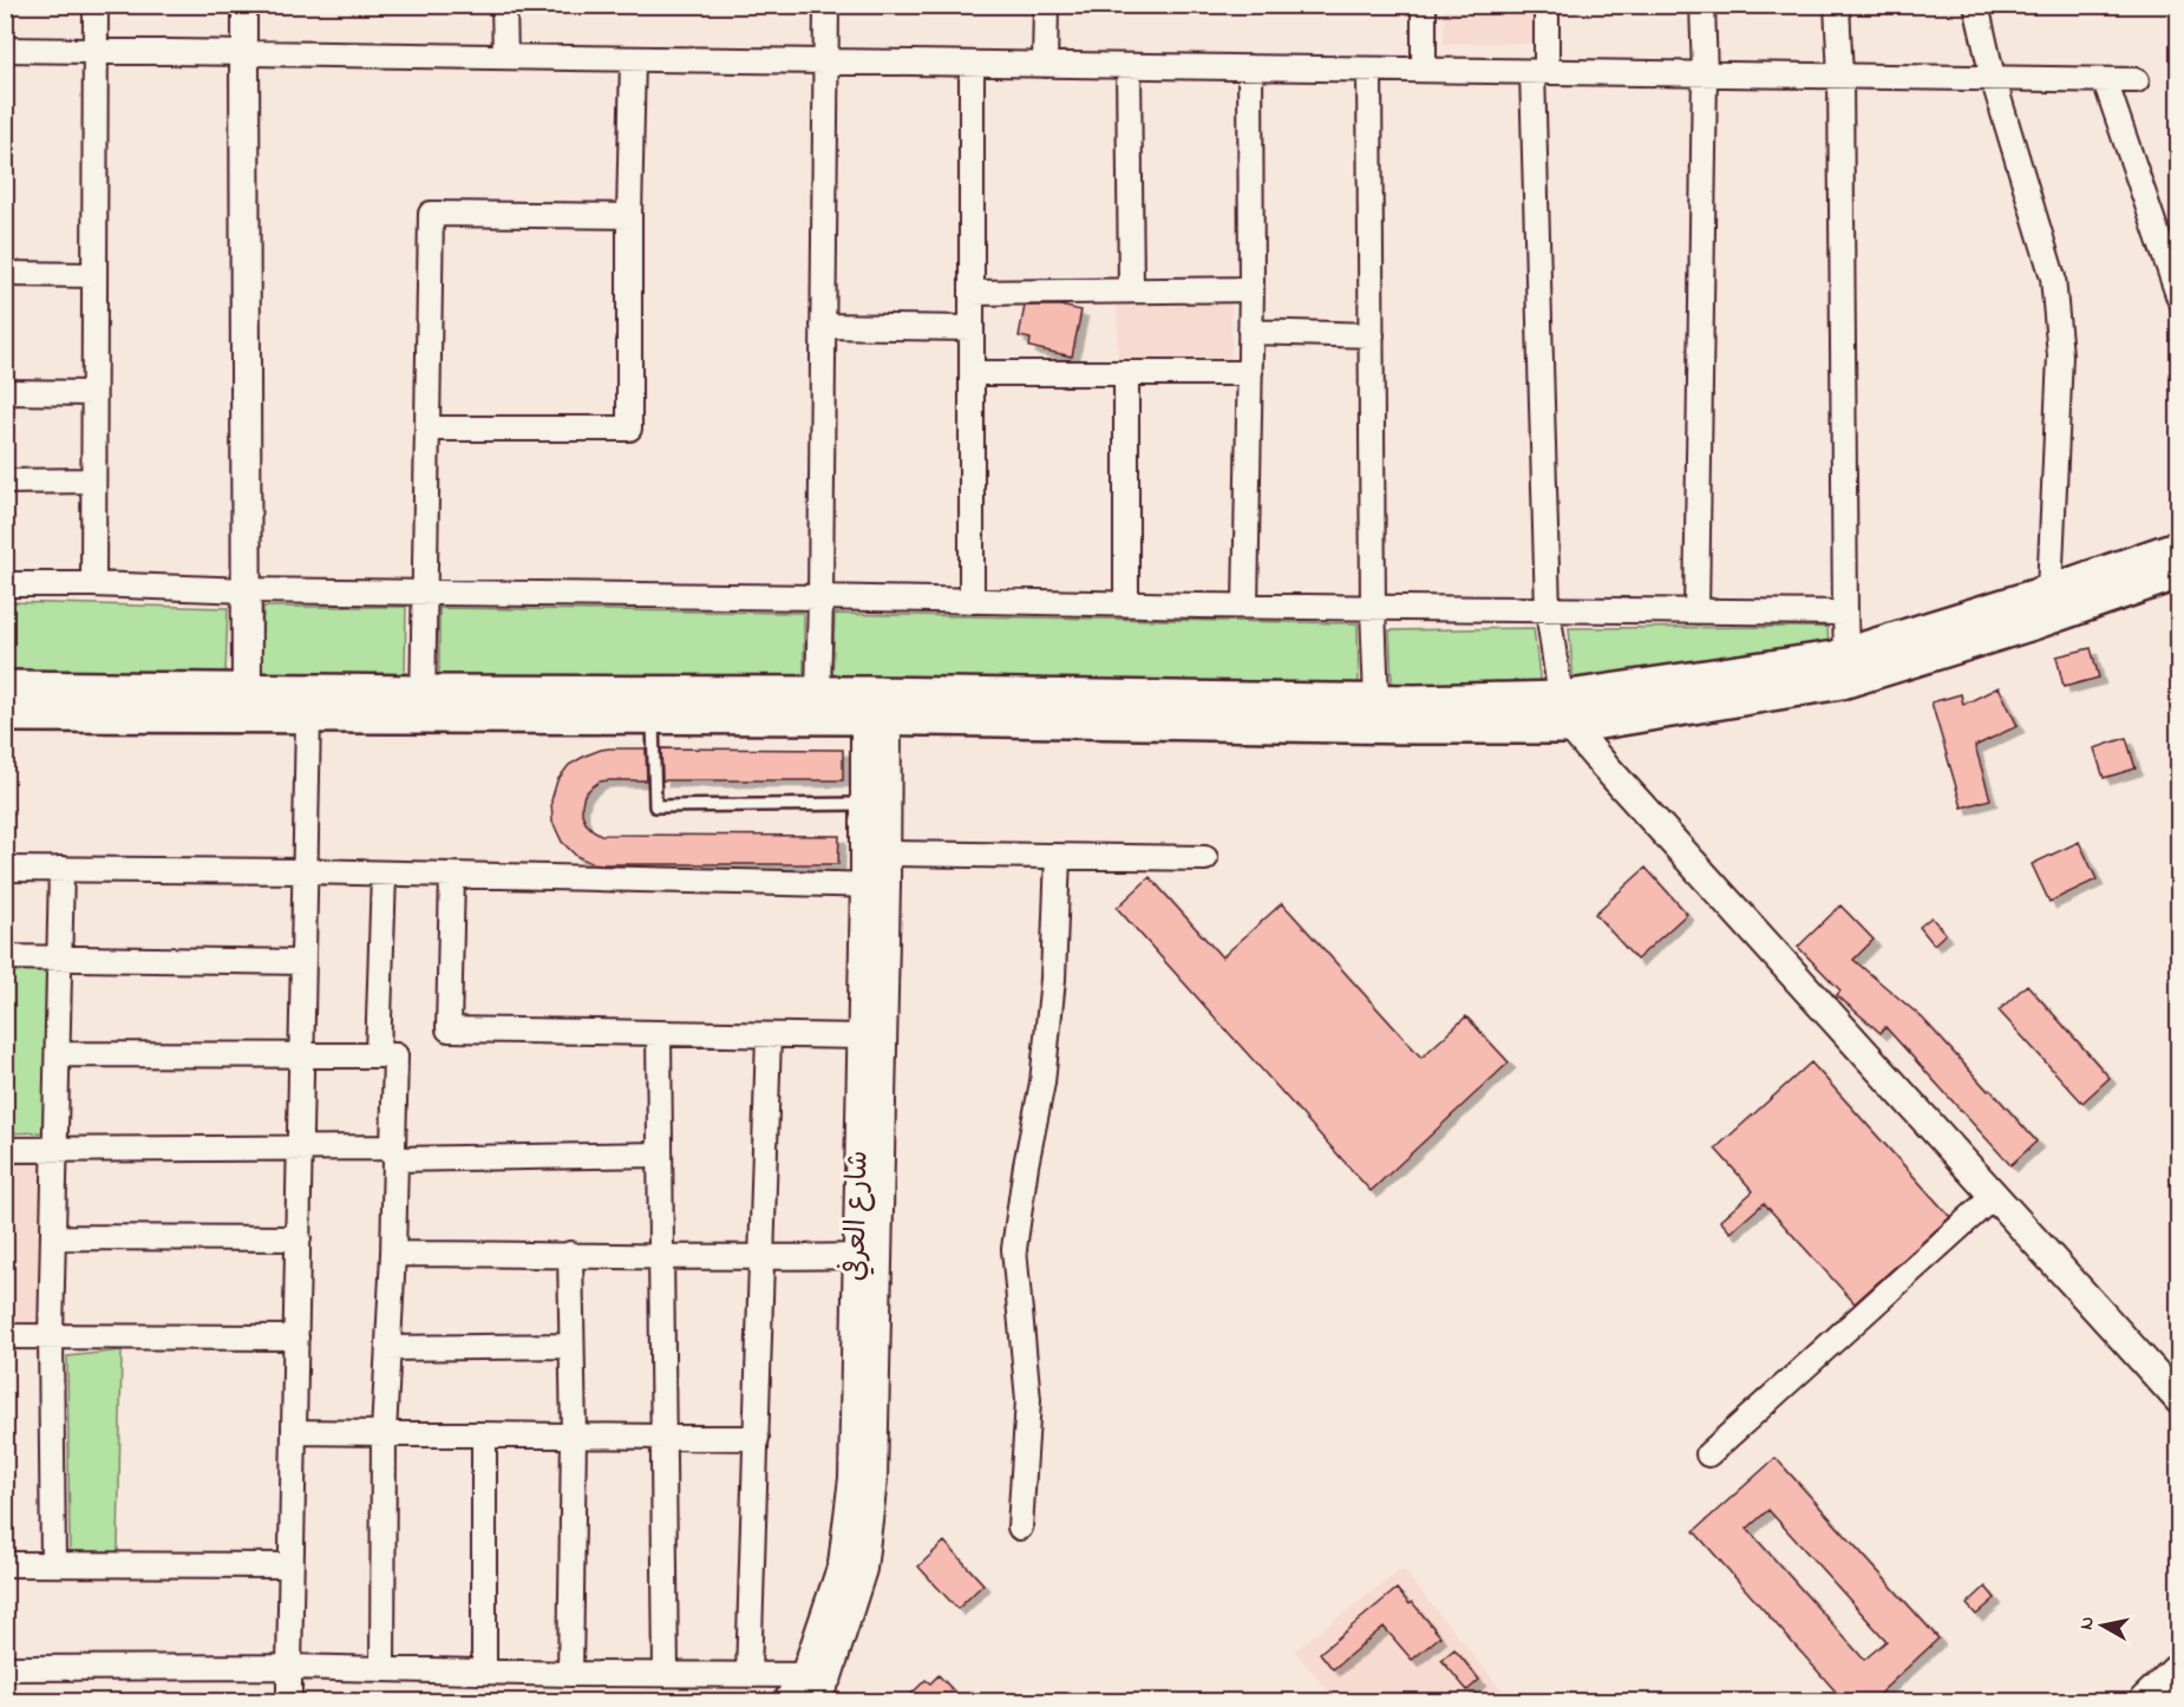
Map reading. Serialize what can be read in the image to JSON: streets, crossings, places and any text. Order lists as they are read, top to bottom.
{
  "streets": {
    "street": ["شارع العرفي"]
  },
  "north": "left"
}
